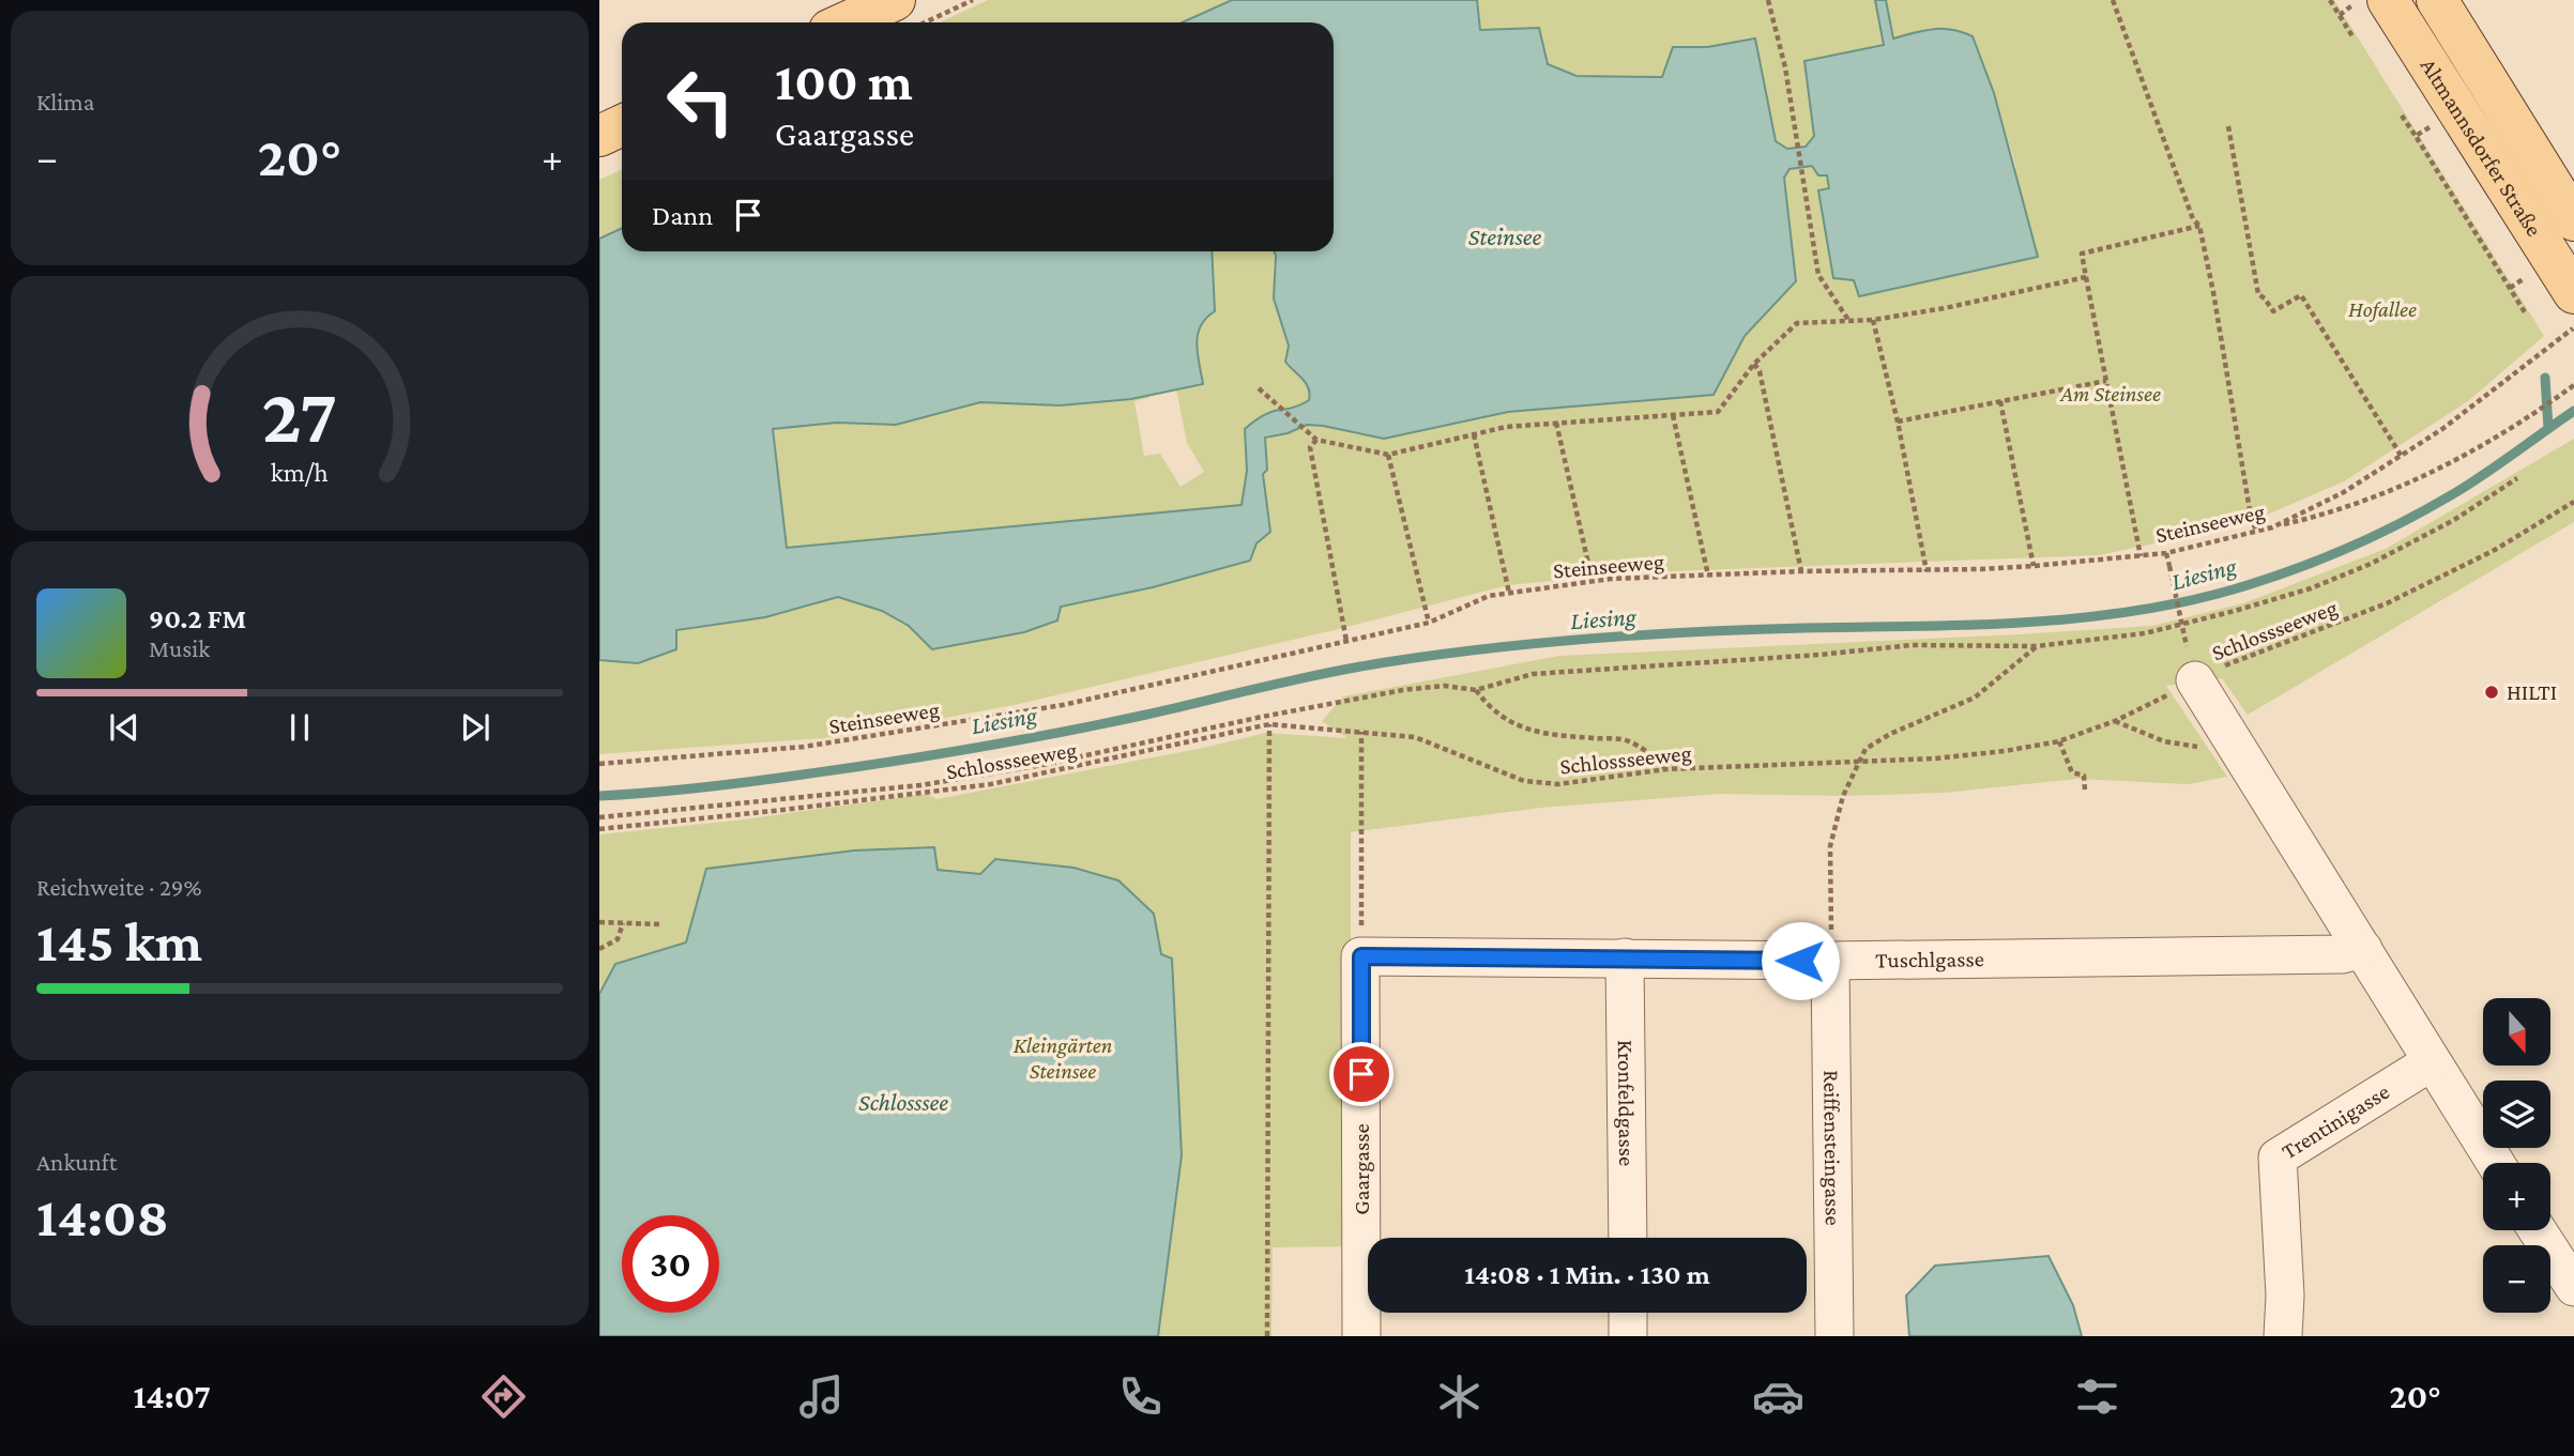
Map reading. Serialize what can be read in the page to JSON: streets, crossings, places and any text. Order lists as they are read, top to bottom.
{
  "streets": {
    "main road": ["Altmannsdorfer Straße"],
    "street": [
      "Tuschlgasse",
      "Kronfeldgasse",
      "Trentinigasse",
      "Reiffensteingasse",
      "Gaargasse"
    ],
    "path": ["Steinseeweg", "Schlossseeweg"]
  },
  "crossings": [
    ["Tuschlgasse", "Kronfeldgasse"],
    ["Tuschlgasse", "Reiffensteingasse"],
    ["Tuschlgasse", "Gaargasse"]
  ],
  "water": ["Steinsee", "Liesing", "Schlosssee"],
  "parks": ["Hofallee", "Am Steinsee", "Kleingärten Steinsee"],
  "places": ["HILTI"],
  "north": "bottom",
  "page": {
    "tile": [
      "Klima",
      ["Reichweite · 29%", "145 km"],
      ["Ankunft", "14:08"]
    ],
    "turn": ["100 m", "Gaargasse"],
    "heat": ["−", "20°", "+"],
    "then": "Dann",
    "song": ["90.2 FM", "Musik"],
    "map_buttons": ["+", "−"],
    "limit": "30",
    "trip": "14:08 · 1 Min. · 130 m",
    "tabs": ["14:07", "20°"],
    "gauge": ["27", "km/h"]
  }
}
